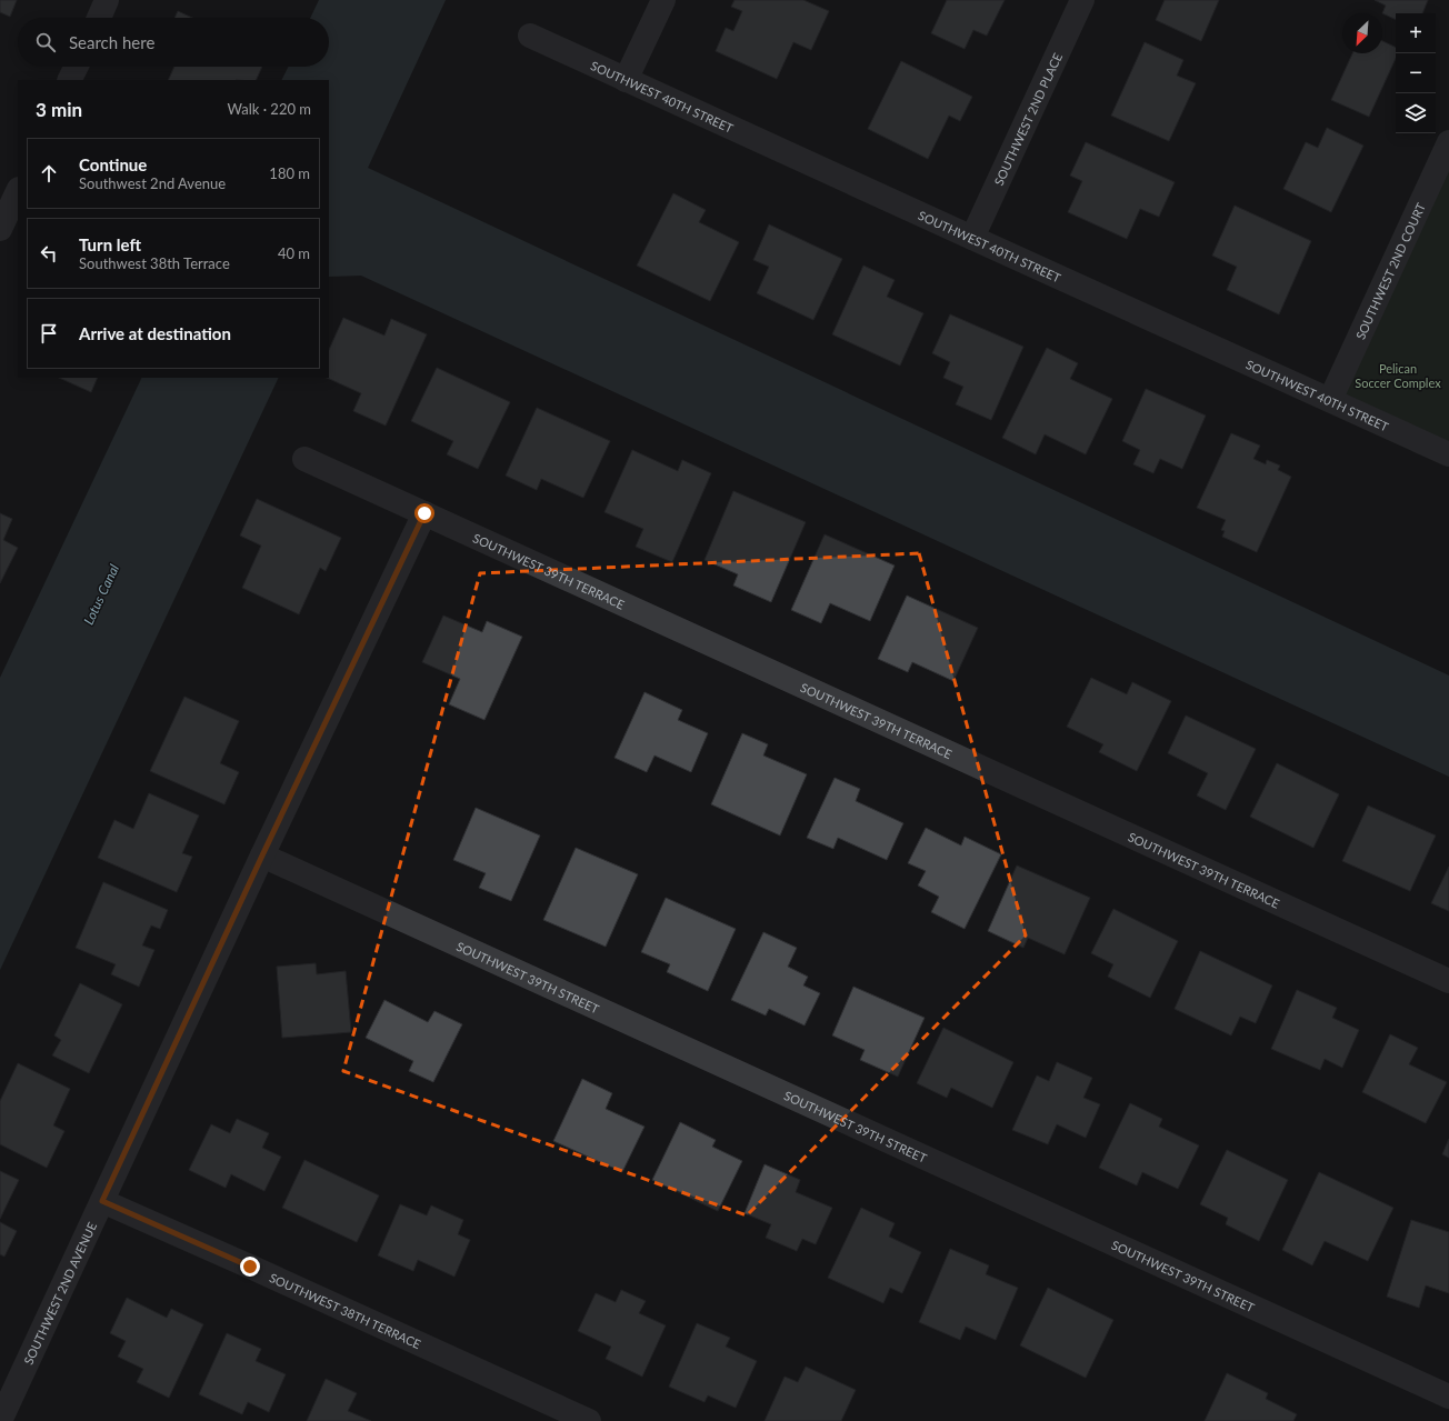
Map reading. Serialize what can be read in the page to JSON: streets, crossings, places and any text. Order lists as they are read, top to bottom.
{
  "streets": {
    "street": [
      "SOUTHWEST 40TH STREET",
      "SOUTHWEST 2ND PLACE",
      "SOUTHWEST 2ND COURT",
      "SOUTHWEST 39TH TERRACE",
      "SOUTHWEST 39TH STREET",
      "SOUTHWEST 2ND AVENUE",
      "SOUTHWEST 38TH TERRACE"
    ]
  },
  "crossings": [
    ["SOUTHWEST 40TH STREET", "SOUTHWEST 2ND PLACE"],
    ["SOUTHWEST 40TH STREET", "SOUTHWEST 2ND COURT"],
    ["SOUTHWEST 39TH TERRACE", "SOUTHWEST 2ND AVENUE"],
    ["SOUTHWEST 39TH STREET", "SOUTHWEST 2ND AVENUE"],
    ["SOUTHWEST 2ND AVENUE", "SOUTHWEST 38TH TERRACE"]
  ],
  "water": ["Lotus Canal"],
  "parks": ["Pelican Soccer Complex"],
  "north": "bottom left",
  "page": {
    "map_buttons": ["+", "−"],
    "search": "Search here",
    "heading": ["3 min", "Walk · 220 m"],
    "list": [
      ["Continue", "Southwest 2nd Avenue", "180 m"],
      ["Turn left", "Southwest 38th Terrace", "40 m"],
      "Arrive at destination"
    ]
  }
}
